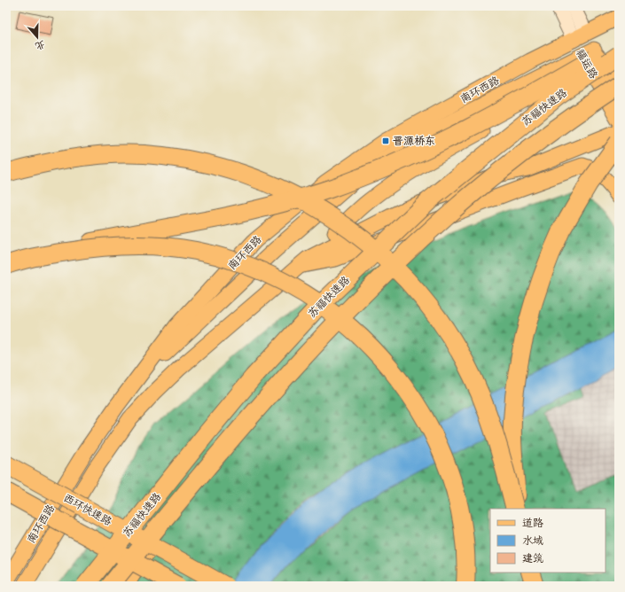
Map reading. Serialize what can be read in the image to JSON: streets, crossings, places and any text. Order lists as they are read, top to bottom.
{
  "streets": {
    "highway": ["苏福快速路", "西环快速路"],
    "main road": ["福运路", "南环西路"]
  },
  "crossings": [
    ["福运路", "南环西路"]
  ],
  "places": {
    "transit": ["晋源桥东"]
  },
  "legend": ["道路", "水域", "建筑"],
  "north": "bottom"
}
